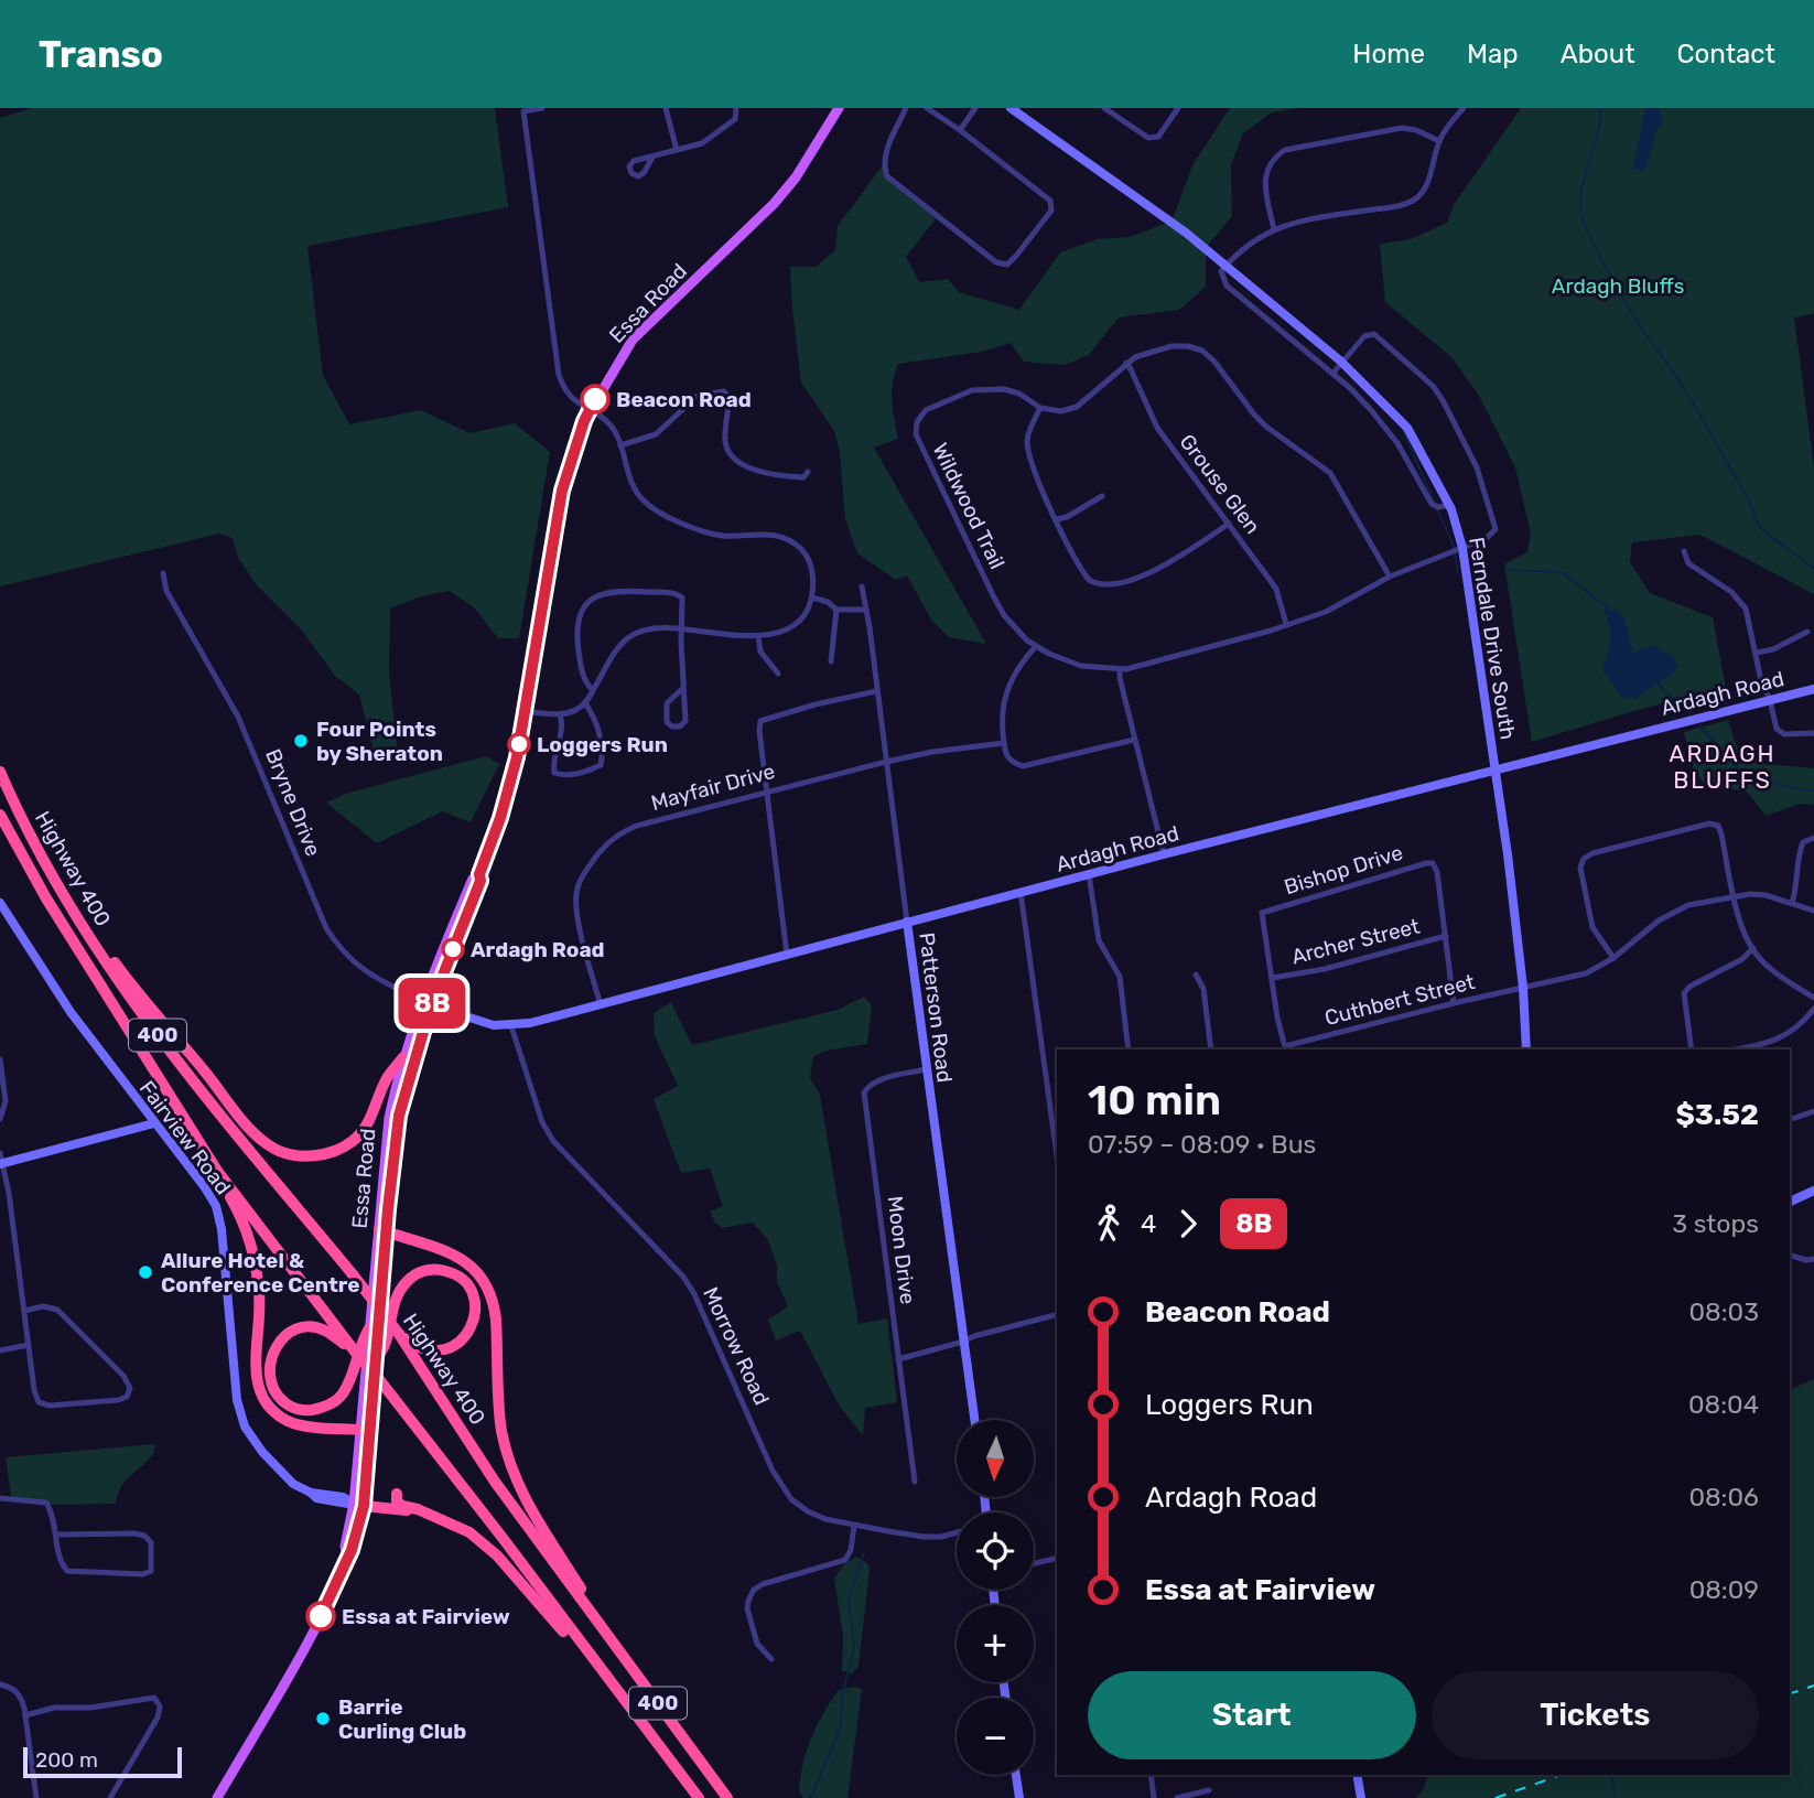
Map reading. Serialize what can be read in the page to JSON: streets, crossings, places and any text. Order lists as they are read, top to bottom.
{
  "streets": {
    "highway": ["Highway 400", "400"],
    "main road": ["Essa Road"],
    "street": [
      "Grouse Glen",
      "Wildwood Trail",
      "Ferndale Drive South",
      "Ardagh Road",
      "Mayfair Drive",
      "Bryne Drive",
      "Bishop Drive",
      "Archer Street",
      "Cuthbert Street",
      "Patterson Road",
      "Fairview Road",
      "Moon Drive",
      "Morrow Road"
    ]
  },
  "crossings": [
    ["Essa Road", "Ardagh Road"],
    ["Essa Road", "Bryne Drive"],
    ["Essa Road", "Fairview Road"],
    ["Grouse Glen", "Wildwood Trail"],
    ["Wildwood Trail", "Ferndale Drive South"],
    ["Ferndale Drive South", "Ardagh Road"],
    ["Ferndale Drive South", "Cuthbert Street"],
    ["Ardagh Road", "Mayfair Drive"],
    ["Ardagh Road", "Bryne Drive"],
    ["Ardagh Road", "Patterson Road"],
    ["Ardagh Road", "Morrow Road"],
    ["Mayfair Drive", "Patterson Road"],
    ["Bishop Drive", "Archer Street"],
    ["Bishop Drive", "Cuthbert Street"],
    ["Patterson Road", "Moon Drive"]
  ],
  "districts": ["ARDAGH BLUFFS"],
  "parks": ["Ardagh Bluffs"],
  "places": [
    "Beacon Road",
    "Four Points by Sheraton",
    "Loggers Run",
    "Ardagh Road",
    "Allure Hotel & Conference Centre",
    "Essa at Fairview",
    "Barrie Curling Club"
  ],
  "lines": ["bus line 8B"],
  "scale_bar": "200 m",
  "north": "bottom",
  "page": {
    "header": "Transo",
    "nav": [
      "Home",
      "Map",
      "About",
      "Contact"
    ],
    "on_map": "8B",
    "heading": ["10 min", "07:59 – 08:09 · Bus", "$3.52"],
    "legs": ["4", "8B", "3 stops"],
    "list": [
      {
        "name": "Beacon Road",
        "value": "08:03"
      },
      {
        "name": "Loggers Run",
        "value": "08:04"
      },
      {
        "name": "Ardagh Road",
        "value": "08:06"
      },
      {
        "name": "Essa at Fairview",
        "value": "08:09"
      }
    ],
    "map_buttons": ["+", "−"],
    "buttons": ["Start", "Tickets"],
    "scale": "200 m"
  }
}
